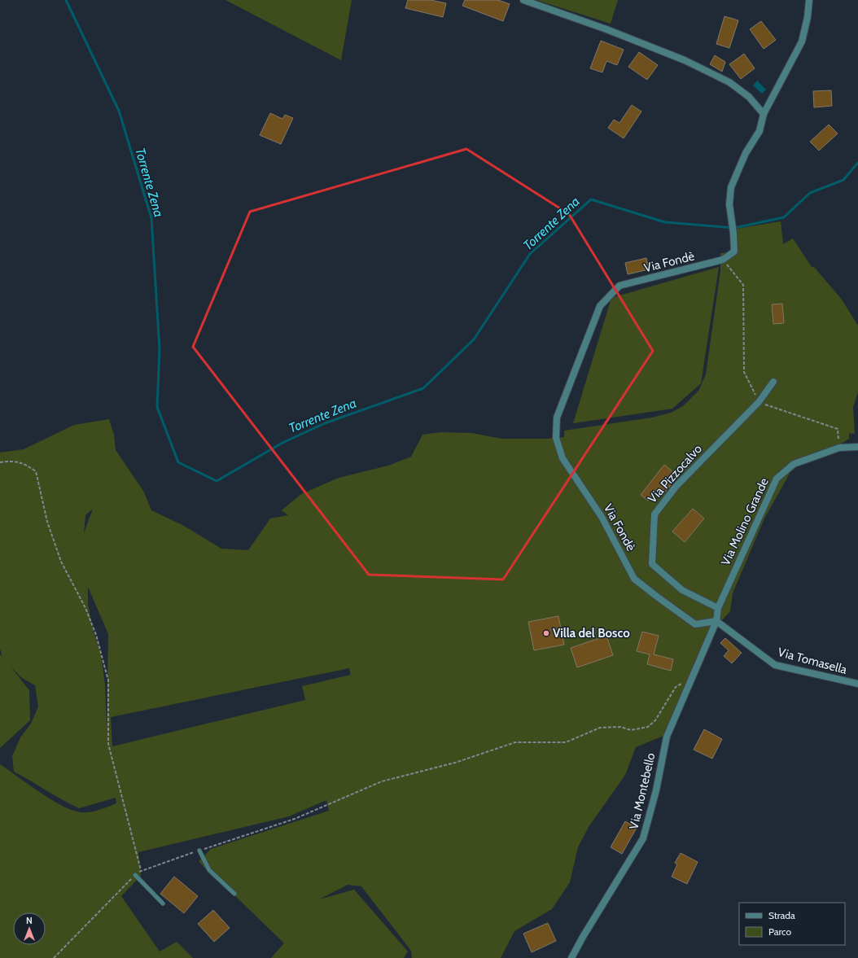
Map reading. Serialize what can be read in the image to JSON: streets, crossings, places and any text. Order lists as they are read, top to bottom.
{
  "streets": {
    "street": [
      "Via Fondè",
      "Via Pizzocalvo",
      "Via Molino Grande",
      "Via Tomasella",
      "Via Montebello"
    ]
  },
  "crossings": [
    ["Via Fondè", "Via Molino Grande"],
    ["Via Fondè", "Via Tomasella"],
    ["Via Fondè", "Via Montebello"],
    ["Via Pizzocalvo", "Via Molino Grande"],
    ["Via Molino Grande", "Via Tomasella"],
    ["Via Molino Grande", "Via Montebello"],
    ["Via Tomasella", "Via Montebello"]
  ],
  "water": ["Torrente Zena"],
  "places": ["Villa del Bosco"],
  "legend": ["Strada", "Parco"],
  "north": "top"
}
